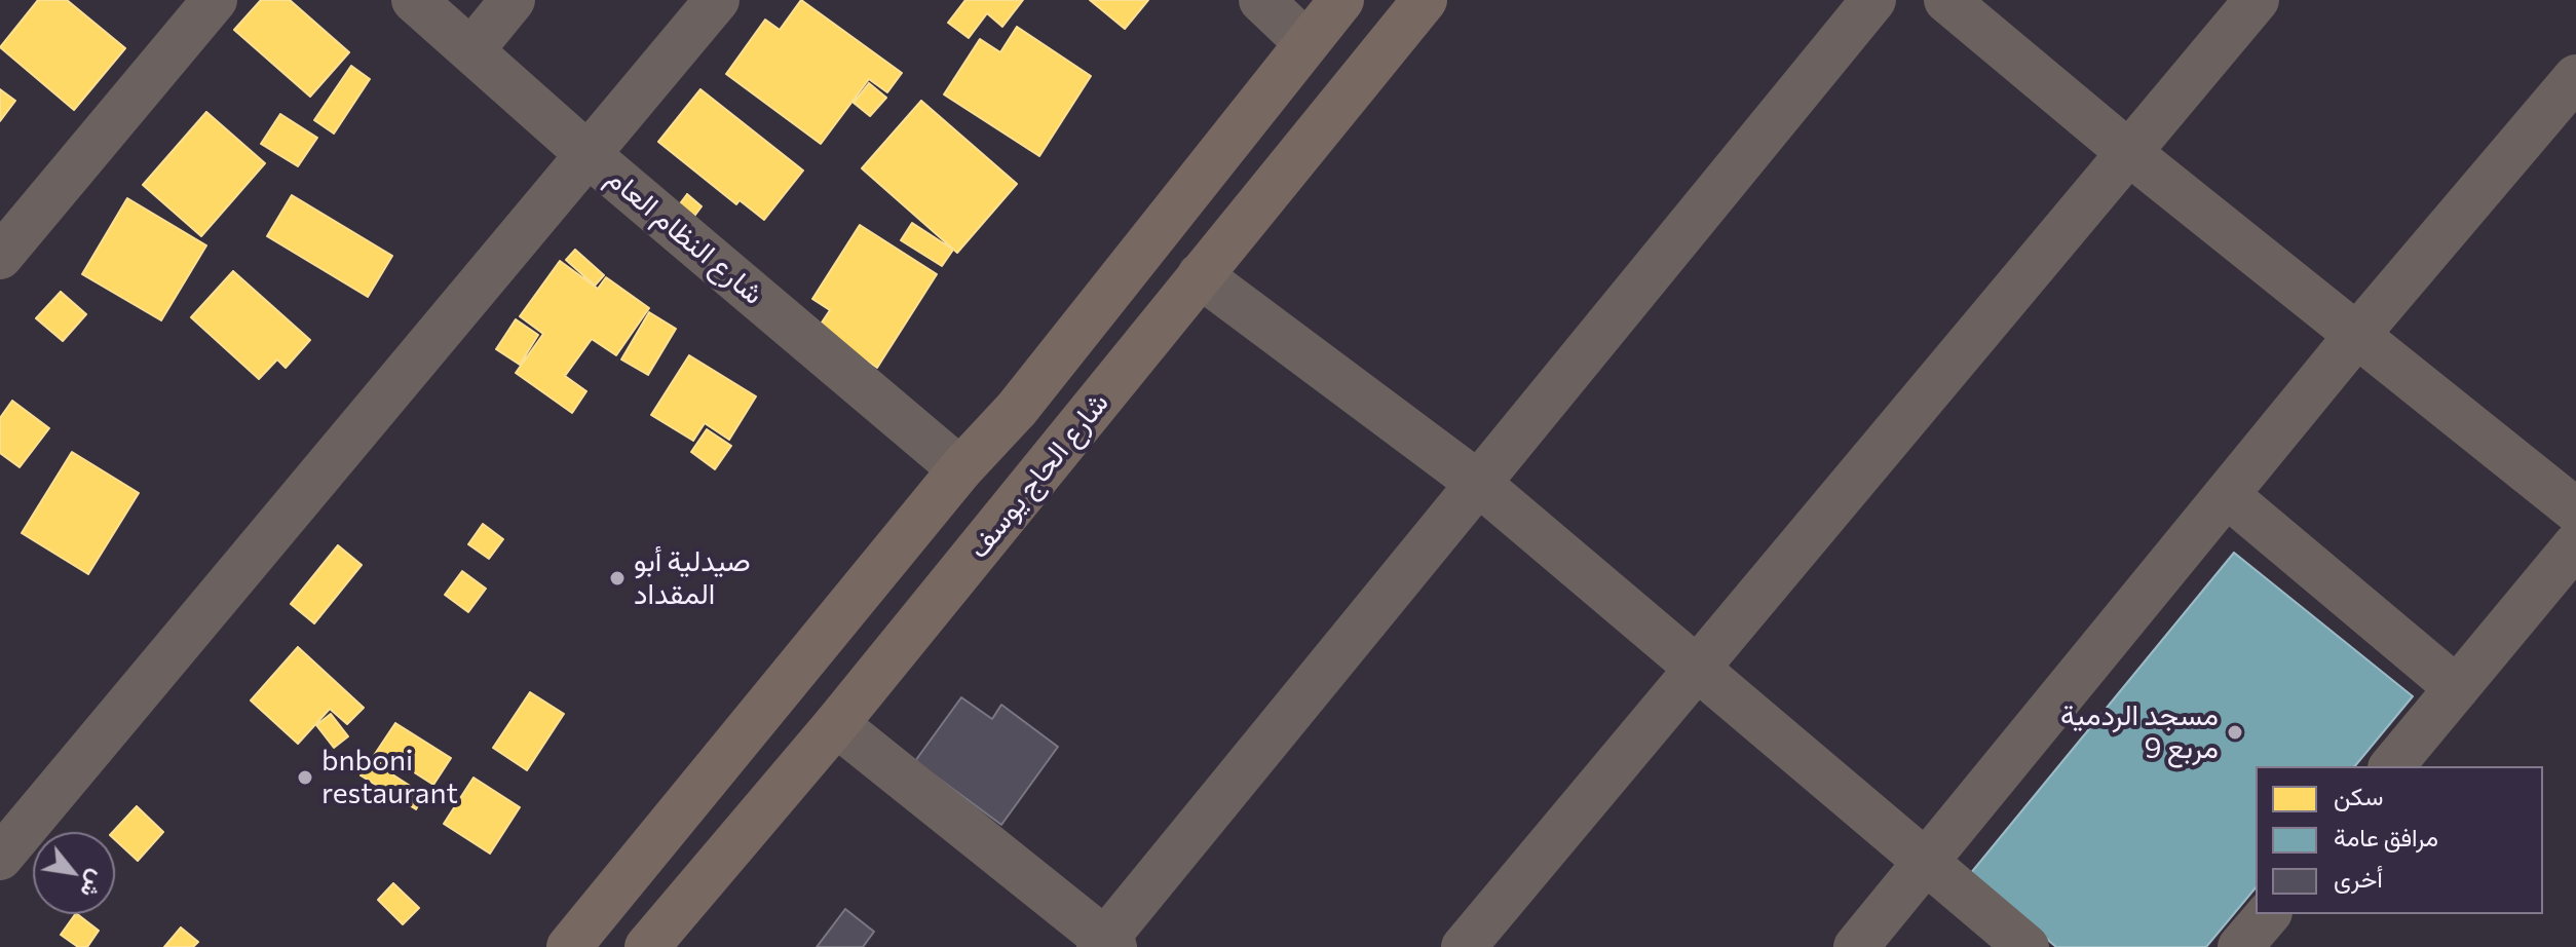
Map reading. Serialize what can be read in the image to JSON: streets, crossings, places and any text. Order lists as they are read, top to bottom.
{
  "streets": {
    "main road": ["شارع الحاج يوسف"],
    "street": ["شارع النظام العام"]
  },
  "crossings": [
    ["شارع النظام العام", "شارع الحاج يوسف"]
  ],
  "places": ["صيدلية أبو المقداد", "مسجد الردمية مربع 9", "bnboni restaurant"],
  "legend": ["سكن", "مرافق عامة", "أخرى"],
  "north": "bottom right"
}
